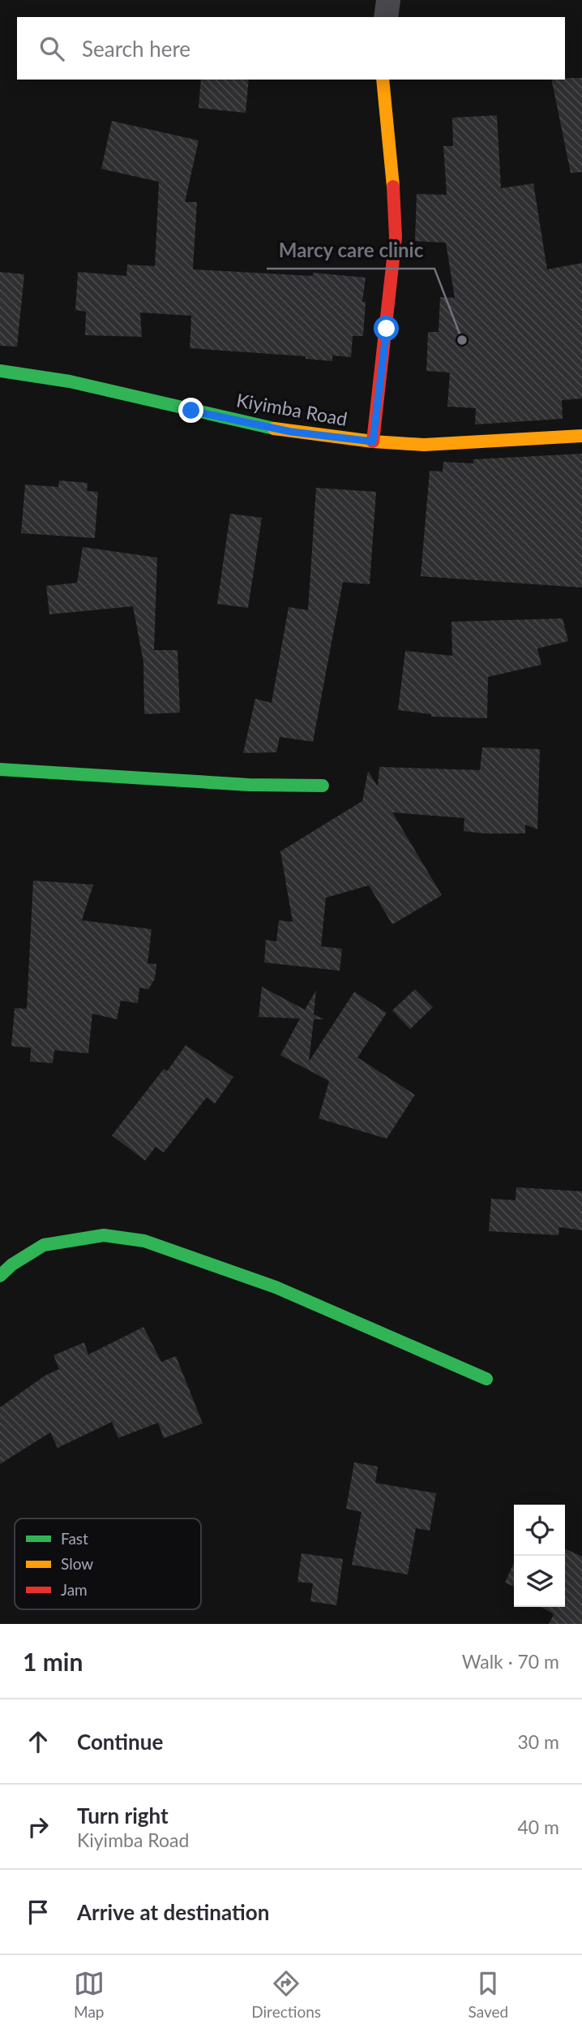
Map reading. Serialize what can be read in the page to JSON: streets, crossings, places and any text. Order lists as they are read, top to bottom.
{
  "streets": {
    "street": ["Kiyimba Road"]
  },
  "places": ["Marcy care clinic"],
  "legend": ["Fast", "Slow", "Jam"],
  "page": {
    "search": "Search here",
    "heading": ["1 min", "Walk · 70 m"],
    "list": [
      ["Continue", "30 m"],
      ["Turn right", "Kiyimba Road", "40 m"],
      "Arrive at destination"
    ],
    "nav": ["Map", "Directions", "Saved"]
  }
}
